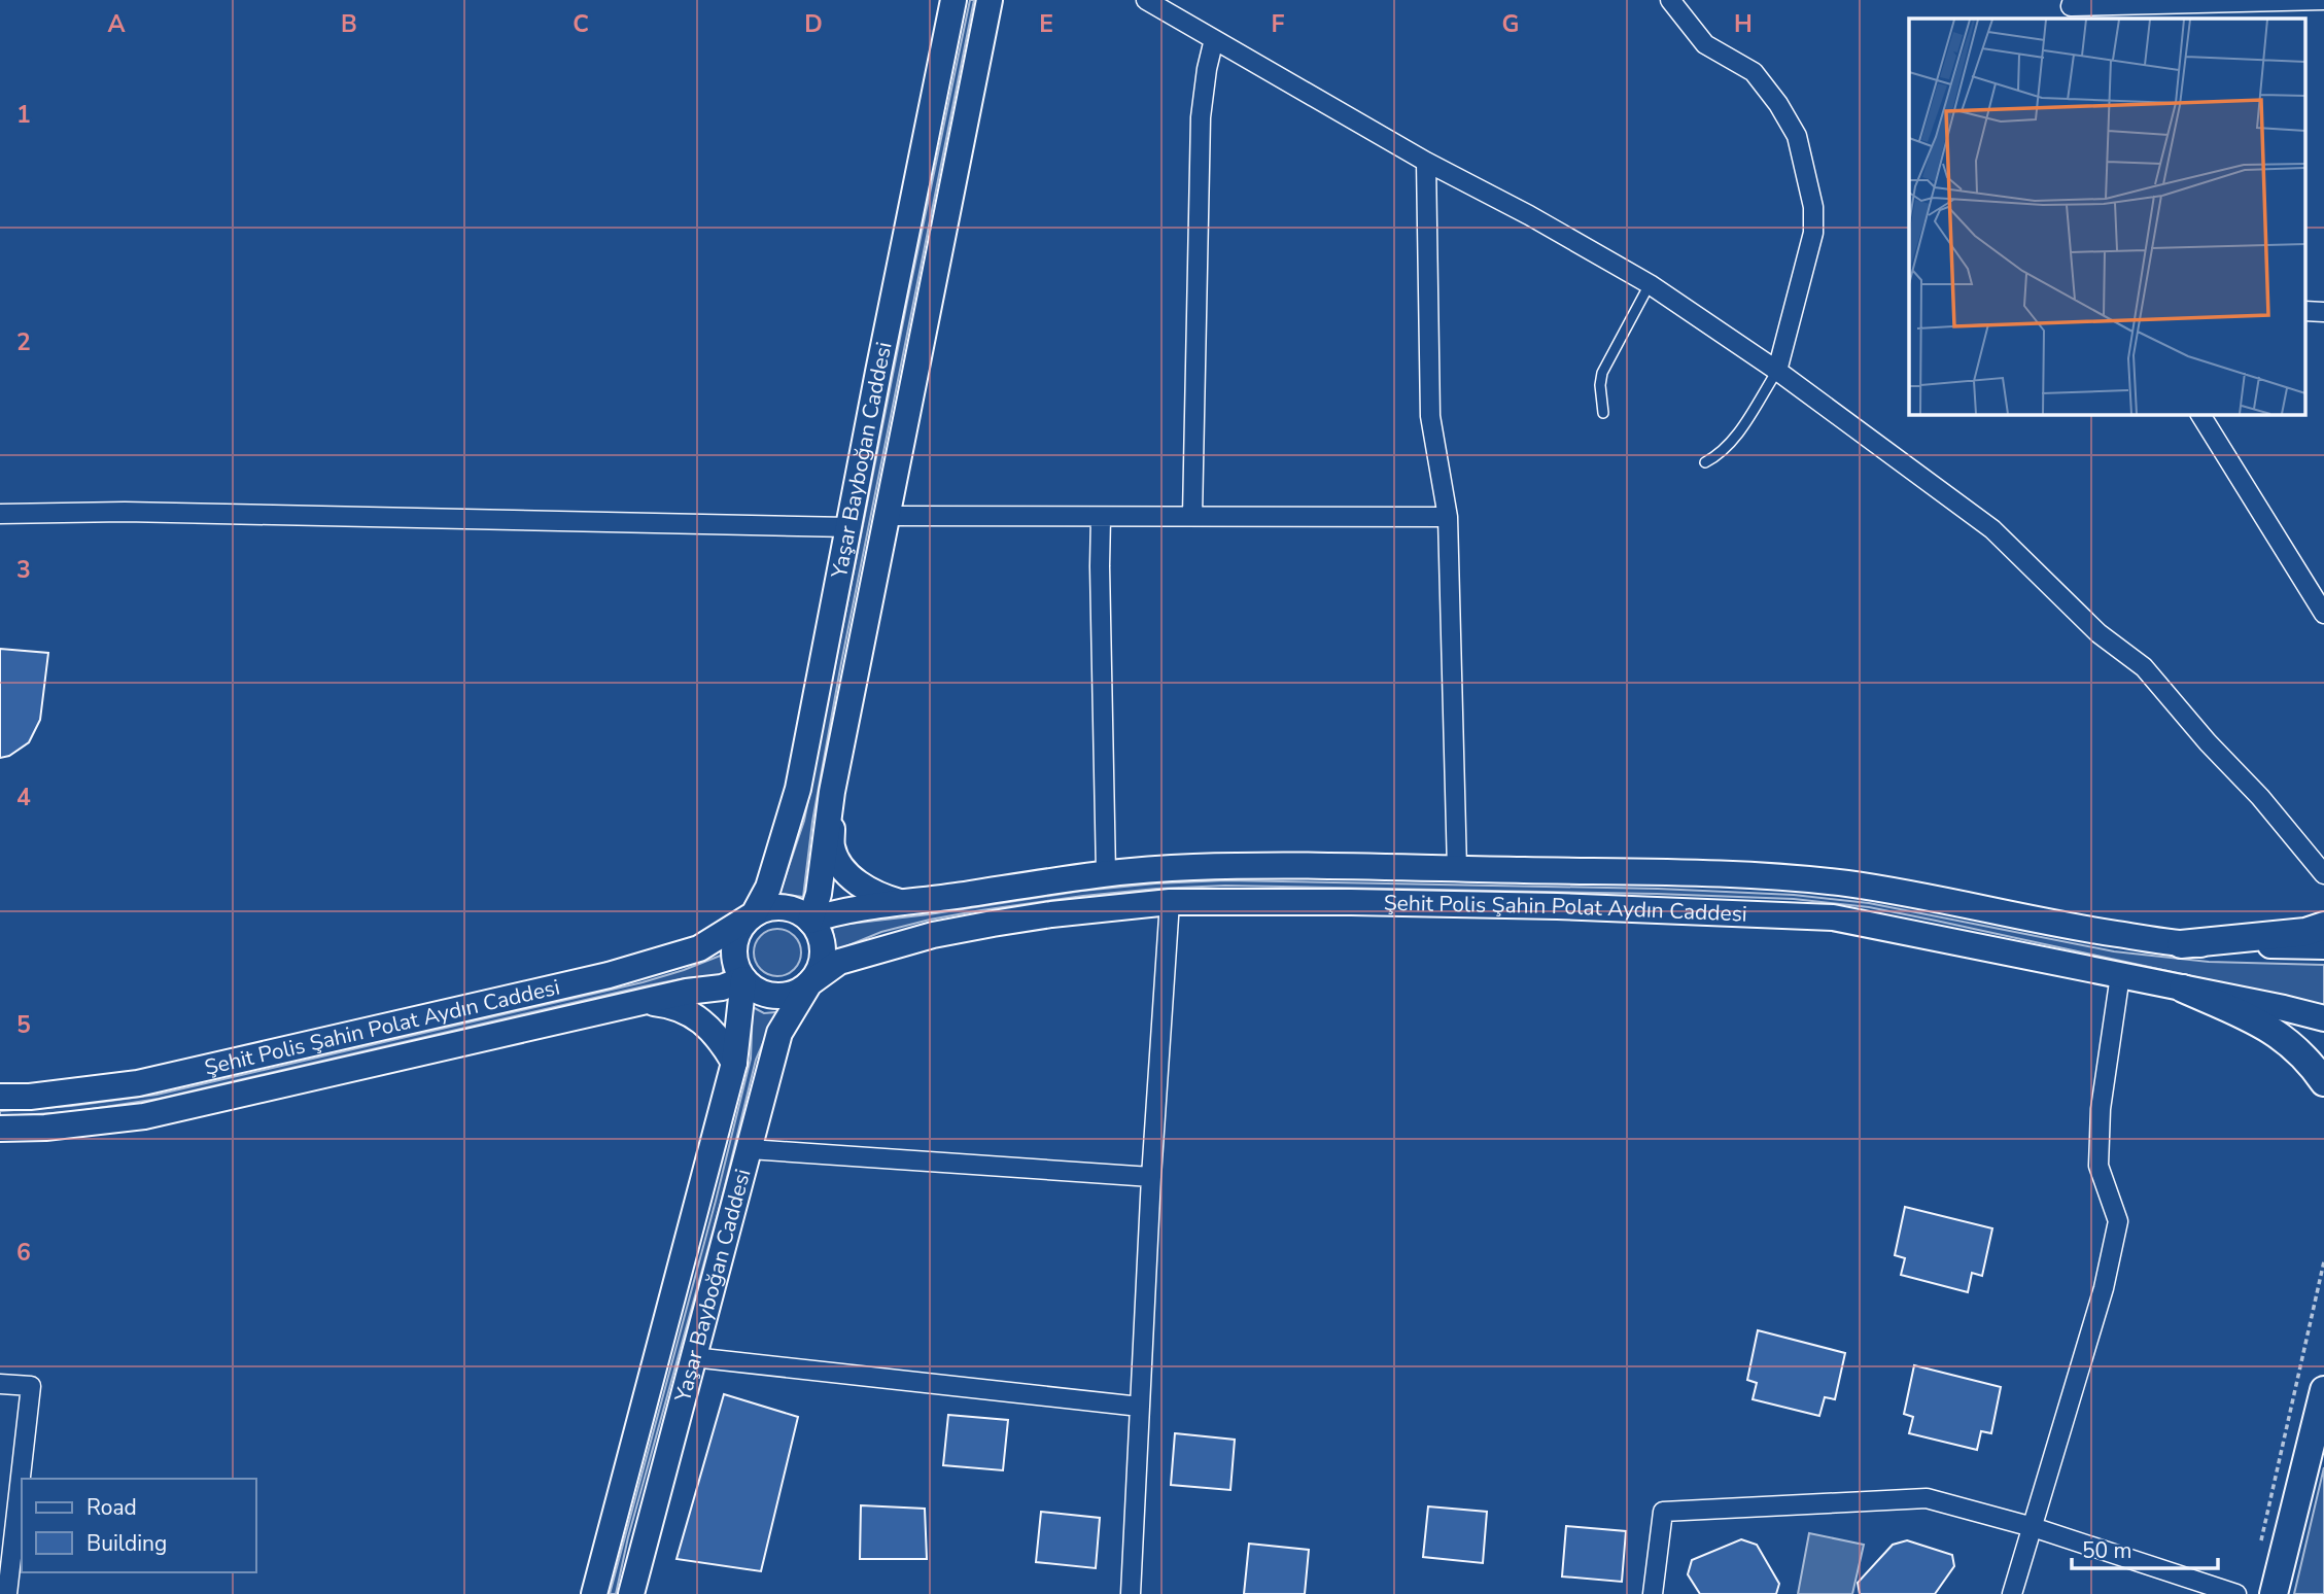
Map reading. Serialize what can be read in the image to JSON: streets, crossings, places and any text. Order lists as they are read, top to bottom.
{
  "streets": {
    "main road": ["Yaşar Bayboğan Caddesi", "Şehit Polis Şahin Polat Aydın Caddesi"]
  },
  "crossings": [
    ["Yaşar Bayboğan Caddesi", "Şehit Polis Şahin Polat Aydın Caddesi"]
  ],
  "legend": ["Road", "Building"],
  "scale_bar": "50 m",
  "grid": {
    "columns": [
      "A",
      "B",
      "C",
      "D",
      "E",
      "F",
      "G",
      "H"
    ],
    "rows": [
      "1",
      "2",
      "3",
      "4",
      "5",
      "6"
    ]
  }
}
